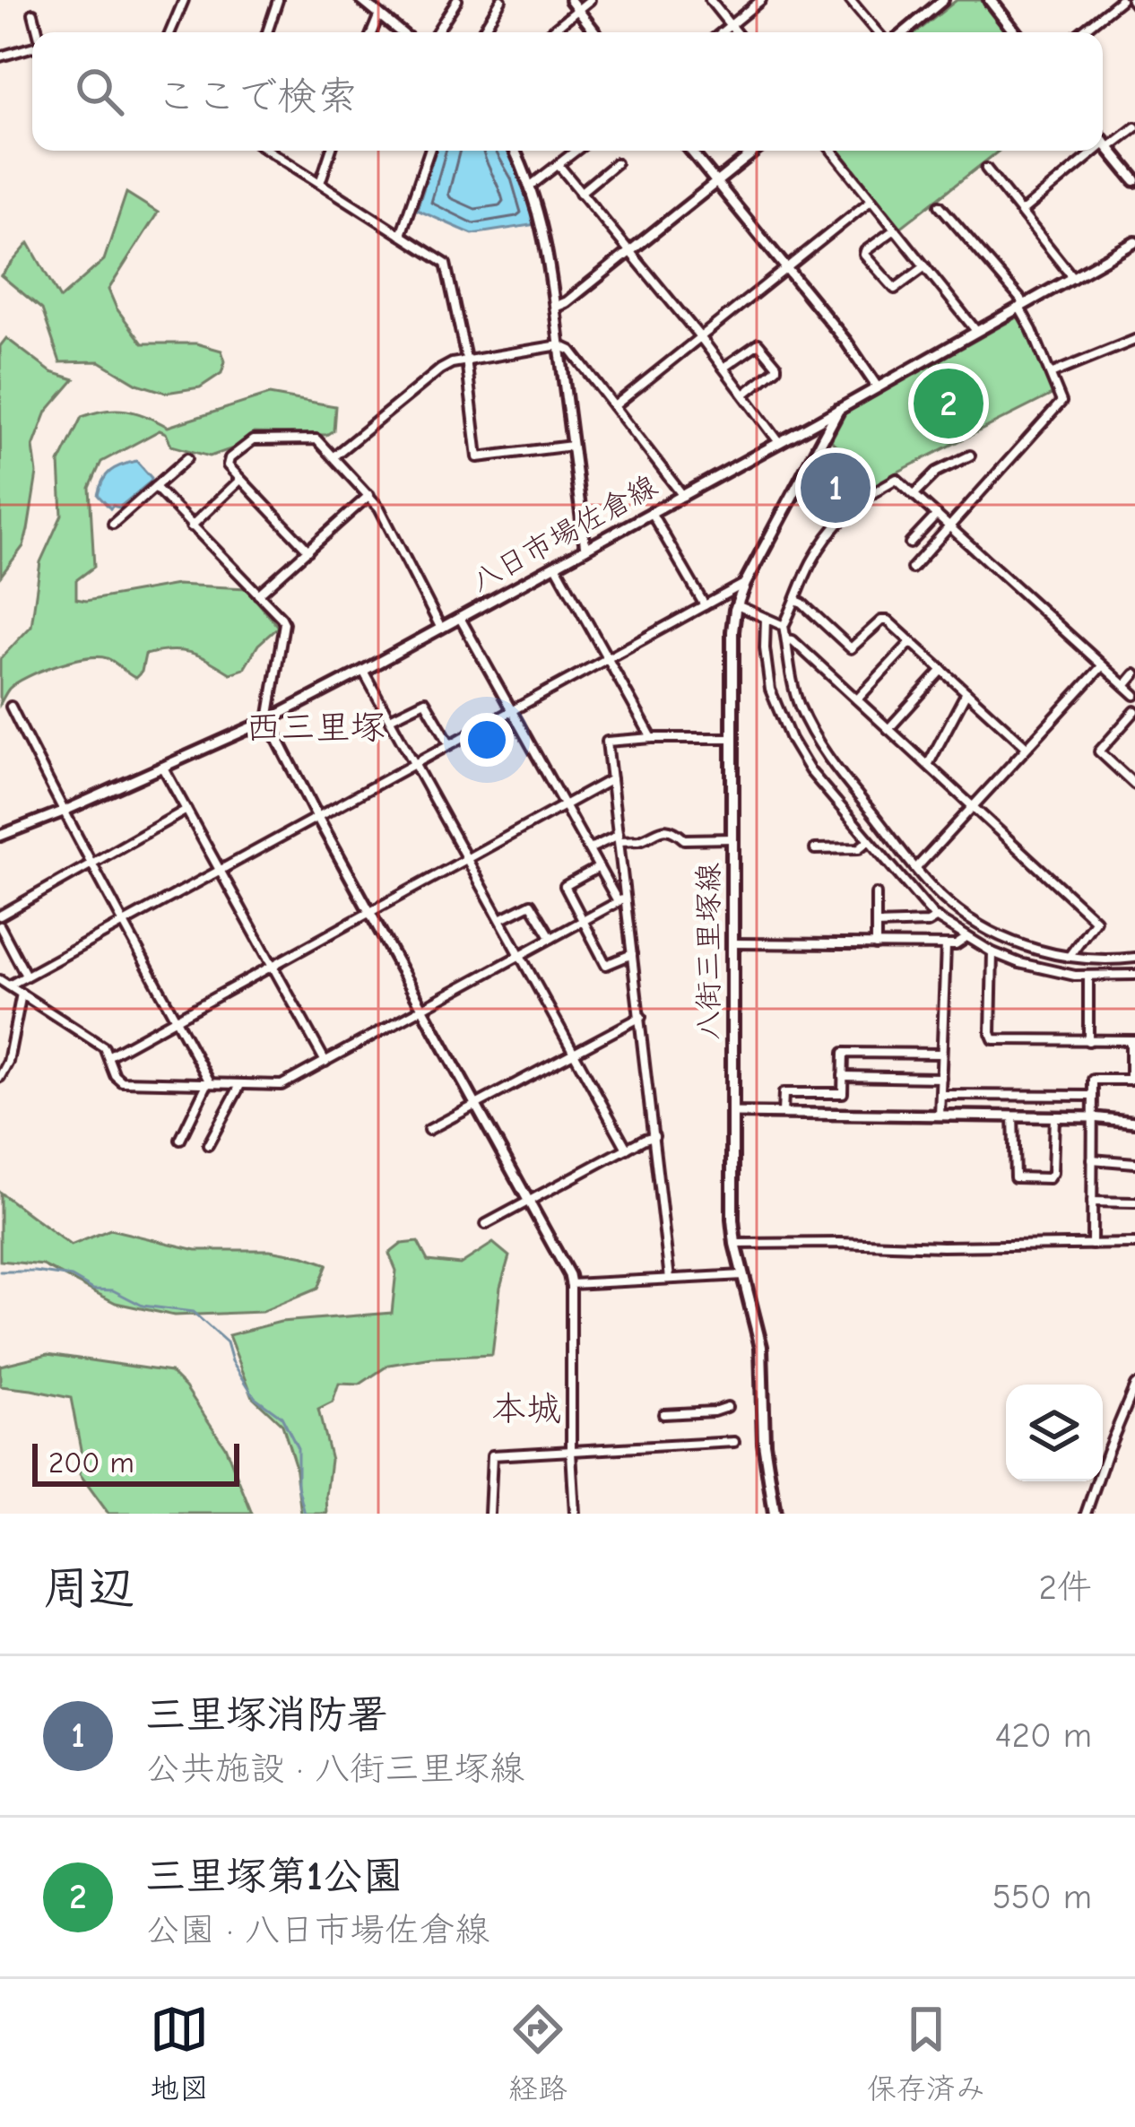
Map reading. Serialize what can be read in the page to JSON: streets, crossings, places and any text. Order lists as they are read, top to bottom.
{
  "streets": {
    "main road": ["八街三里塚線"],
    "street": ["八日市場佐倉線"]
  },
  "crossings": [
    ["八日市場佐倉線", "八街三里塚線"]
  ],
  "districts": ["西三里塚", "本城"],
  "scale_bar": "200 m",
  "page": {
    "search": "ここで検索",
    "pins": ["2", "1"],
    "scale": "200 m",
    "heading": ["周辺", "2件"],
    "list": [
      {
        "mark": "1",
        "name": "三里塚消防署",
        "note": "公共施設 · 八街三里塚線",
        "value": "420 m"
      },
      {
        "mark": "2",
        "name": "三里塚第1公園",
        "note": "公園 · 八日市場佐倉線",
        "value": "550 m"
      }
    ],
    "nav": ["地図", "経路", "保存済み"]
  }
}
